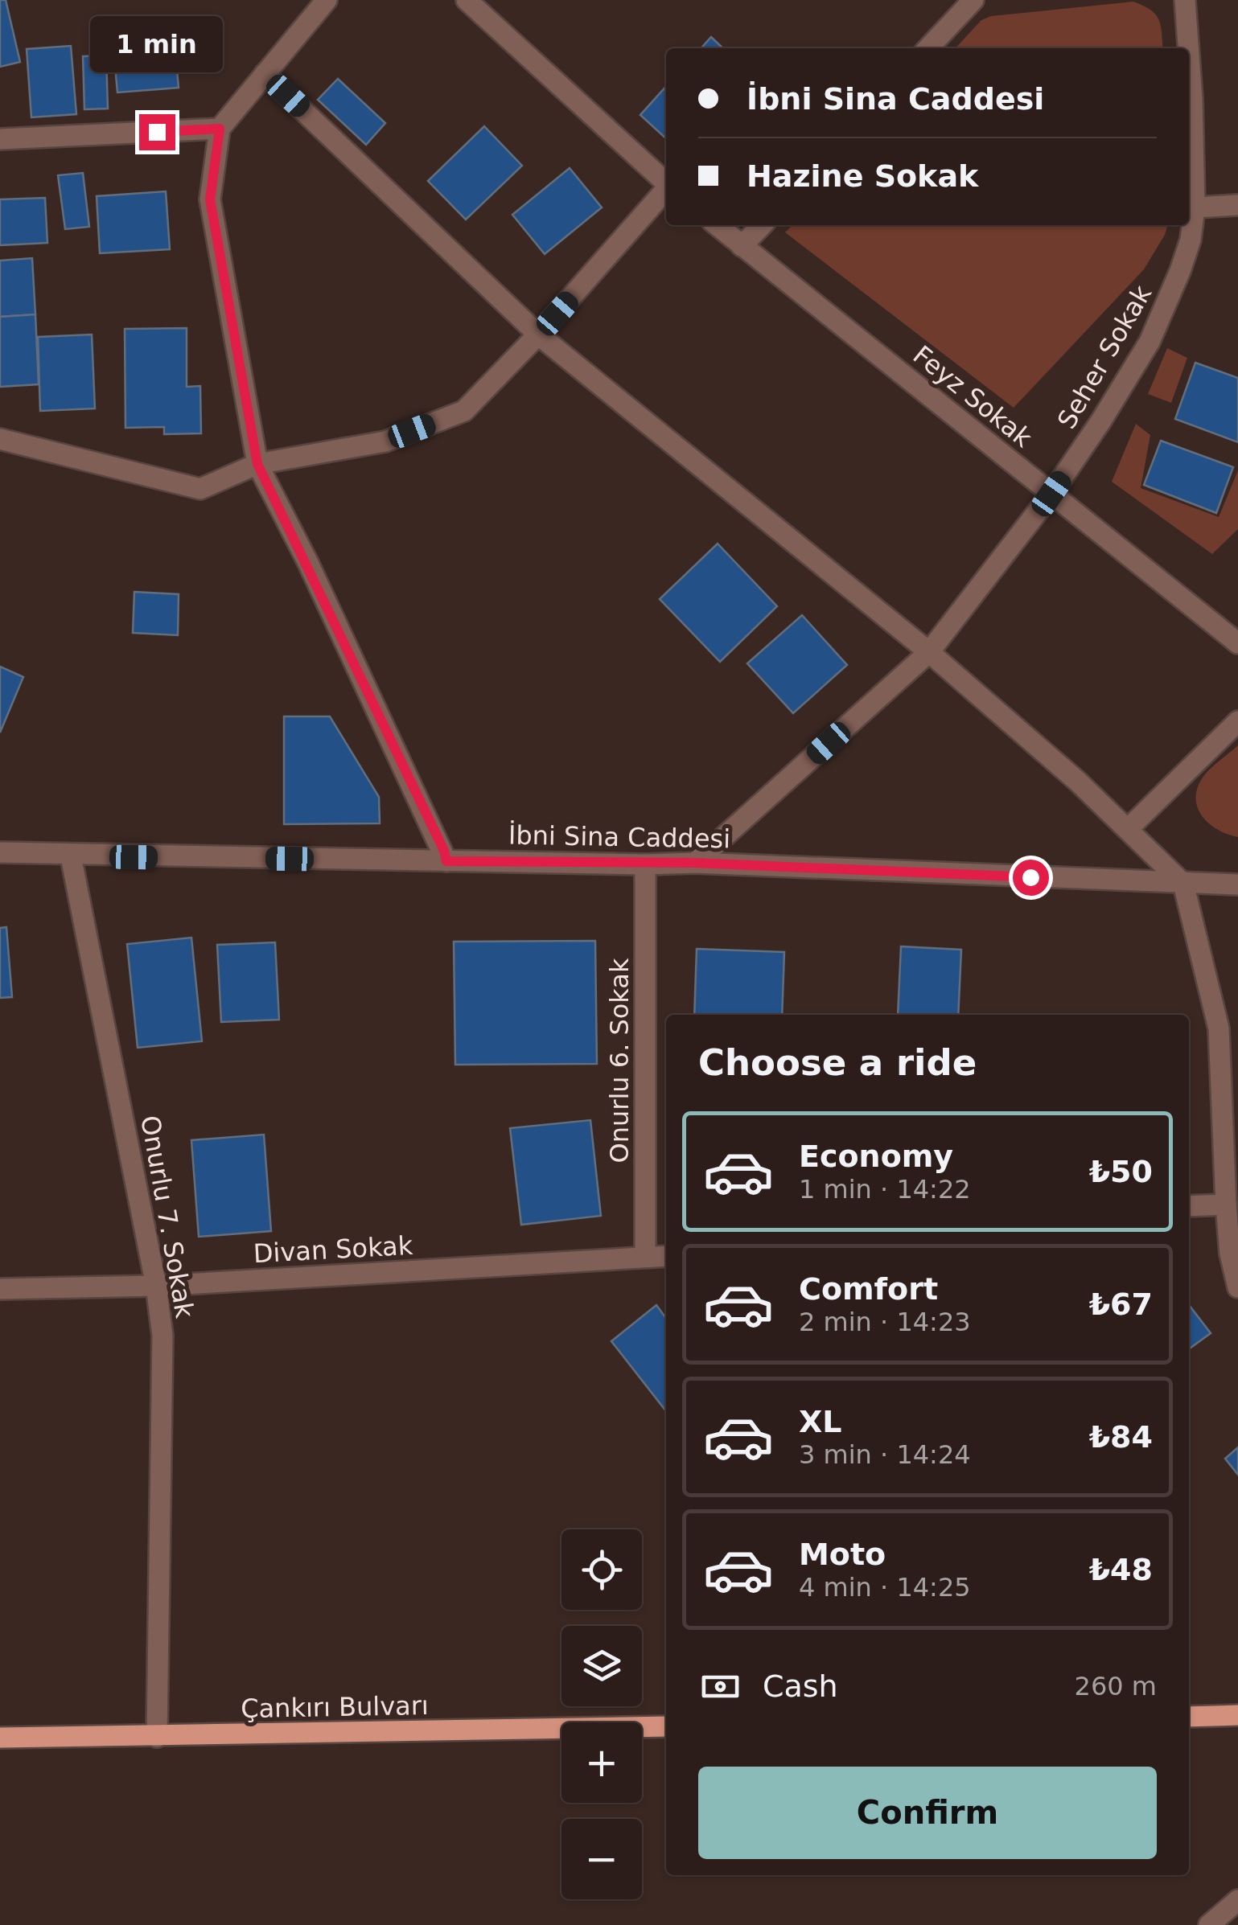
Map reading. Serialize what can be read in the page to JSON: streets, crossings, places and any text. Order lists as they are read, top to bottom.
{
  "streets": {
    "main road": ["Çankırı Bulvarı"],
    "street": [
      "Seher Sokak",
      "Feyz Sokak",
      "İbni Sina Caddesi",
      "Onurlu 6. Sokak",
      "Onurlu 7. Sokak",
      "Divan Sokak"
    ]
  },
  "crossings": [
    ["Seher Sokak", "Feyz Sokak"],
    ["Seher Sokak", "İbni Sina Caddesi"],
    ["İbni Sina Caddesi", "Onurlu 6. Sokak"],
    ["İbni Sina Caddesi", "Onurlu 7. Sokak"],
    ["Onurlu 6. Sokak", "Divan Sokak"],
    ["Onurlu 7. Sokak", "Divan Sokak"],
    ["Onurlu 7. Sokak", "Çankırı Bulvarı"]
  ],
  "page": {
    "bubble": "1 min",
    "banner": ["İbni Sina Caddesi", "Hazine Sokak"],
    "heading": "Choose a ride",
    "list": [
      {
        "name": "Economy",
        "note": "1 min · 14:22",
        "value": "₺50"
      },
      {
        "name": "Comfort",
        "note": "2 min · 14:23",
        "value": "₺67"
      },
      {
        "name": "XL",
        "note": "3 min · 14:24",
        "value": "₺84"
      },
      {
        "name": "Moto",
        "note": "4 min · 14:25",
        "value": "₺48"
      }
    ],
    "map_buttons": ["+", "−"],
    "pay": ["Cash", "260 m"],
    "buttons": "Confirm"
  }
}
